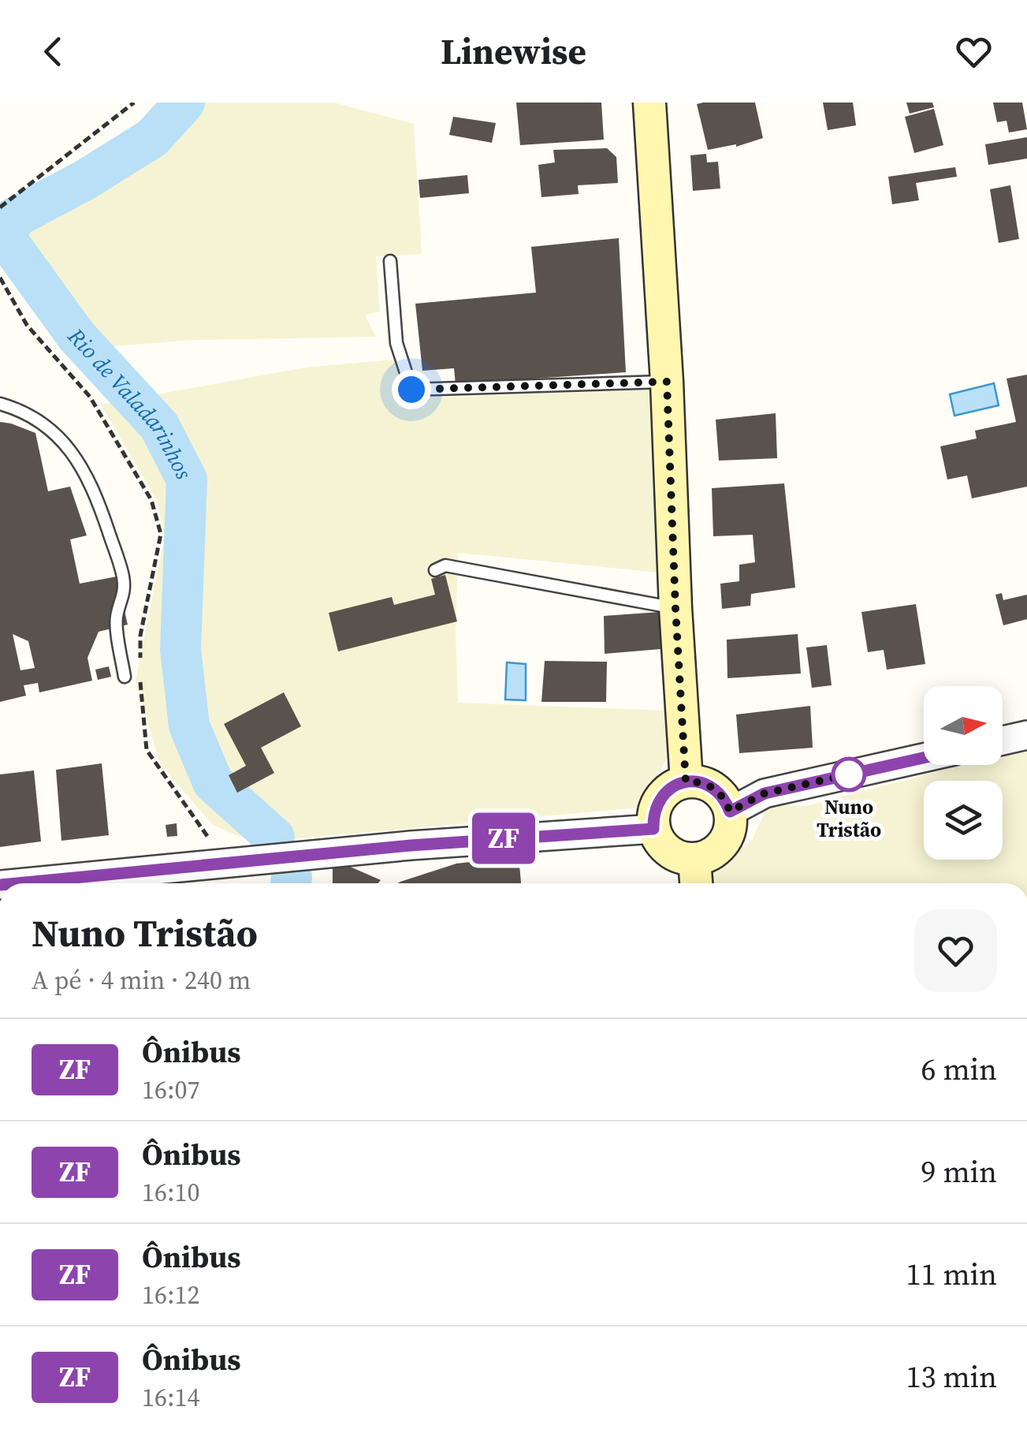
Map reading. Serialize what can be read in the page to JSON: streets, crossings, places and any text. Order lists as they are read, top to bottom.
{
  "water": ["Rio de Valadarinhos"],
  "places": ["Nuno Tristão"],
  "lines": ["bus line ZF"],
  "north": "right",
  "page": {
    "header": "Linewise",
    "on_map": "ZF",
    "heading": ["Nuno Tristão", "A pé · 4 min · 240 m"],
    "list": [
      {
        "mark": "ZF",
        "name": "Ônibus",
        "note": "16:07",
        "value": "6 min"
      },
      {
        "mark": "ZF",
        "name": "Ônibus",
        "note": "16:10",
        "value": "9 min"
      },
      {
        "mark": "ZF",
        "name": "Ônibus",
        "note": "16:12",
        "value": "11 min"
      },
      {
        "mark": "ZF",
        "name": "Ônibus",
        "note": "16:14",
        "value": "13 min"
      }
    ]
  }
}
